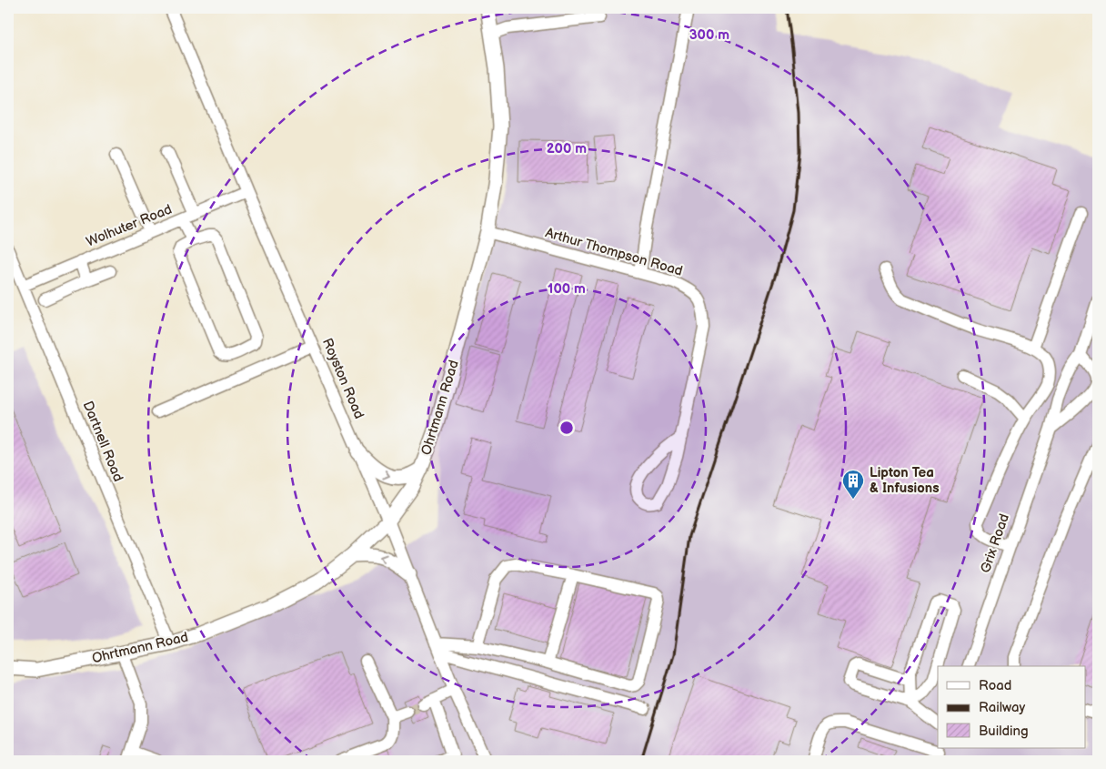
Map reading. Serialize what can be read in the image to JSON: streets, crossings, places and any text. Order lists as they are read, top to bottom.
{
  "streets": {
    "main road": ["Ohrtmann Road"],
    "street": [
      "Wolhuter Road",
      "Arthur Thompson Road",
      "Royston Road",
      "Dartnell Road",
      "Grix Road"
    ]
  },
  "crossings": [
    ["Wolhuter Road", "Royston Road"],
    ["Wolhuter Road", "Dartnell Road"],
    ["Arthur Thompson Road", "Ohrtmann Road"],
    ["Royston Road", "Ohrtmann Road"],
    ["Ohrtmann Road", "Dartnell Road"]
  ],
  "places": {
    "building": ["Lipton Tea & Infusions"]
  },
  "legend": ["Road", "Railway", "Building"],
  "rings": ["300 m", "200 m", "100 m"]
}
